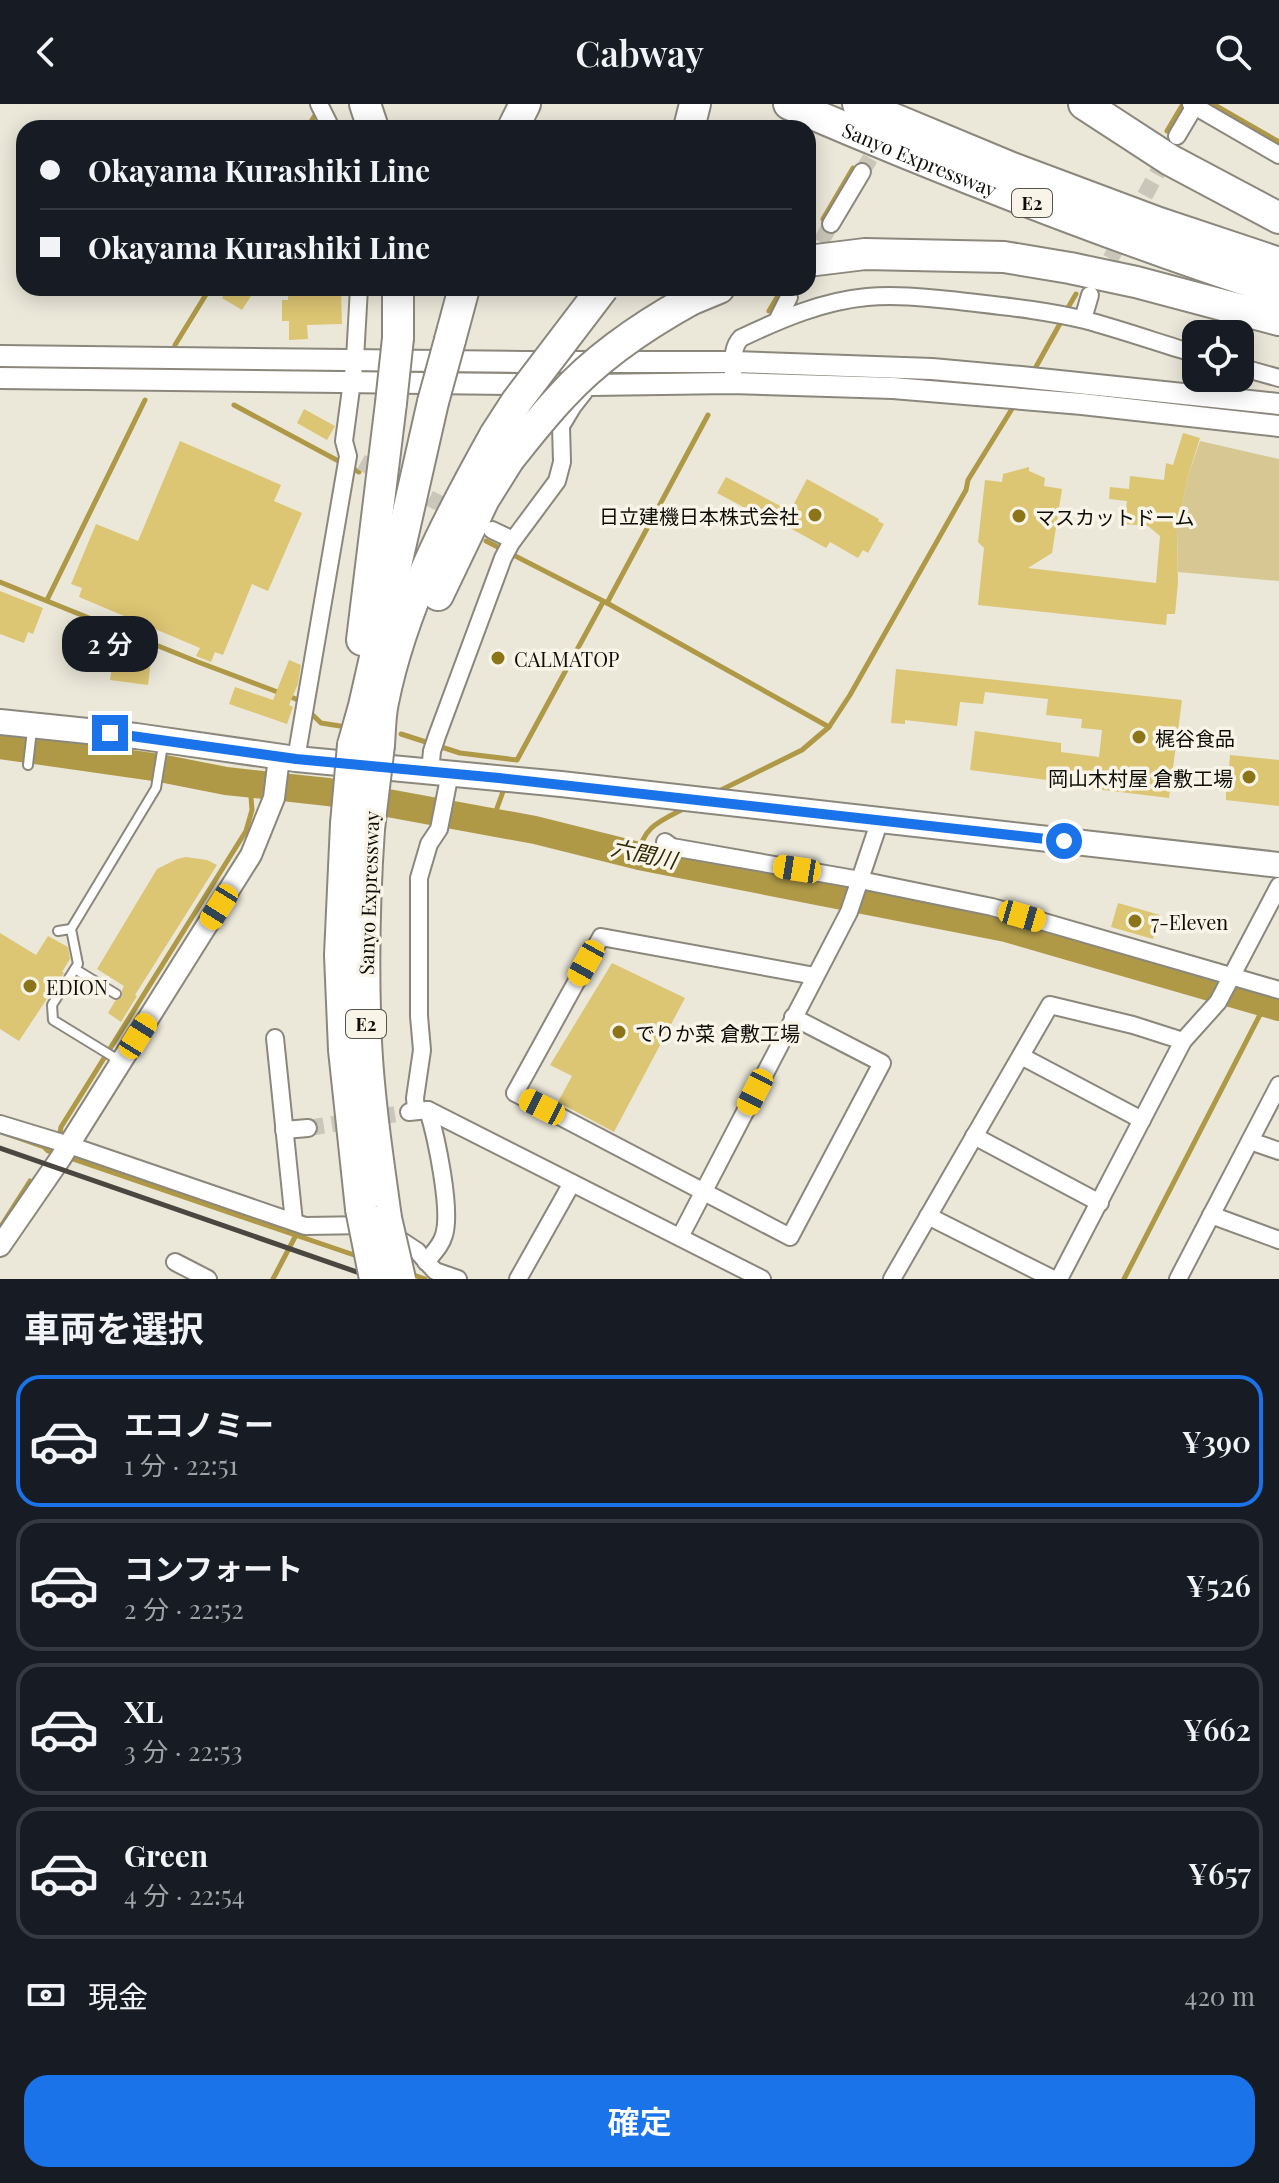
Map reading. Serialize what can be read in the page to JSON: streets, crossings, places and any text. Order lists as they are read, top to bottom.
{
  "streets": {
    "highway": ["Sanyo Expressway", "E2"]
  },
  "water": ["六間川"],
  "places": [
    "日立建機日本株式会社",
    "マスカットドーム",
    "CALMATOP",
    "梶谷食品",
    "岡山木村屋 倉敷工場",
    "7-Eleven",
    "EDION",
    "でりか菜 倉敷工場"
  ],
  "page": {
    "header": "Cabway",
    "banner": ["Okayama Kurashiki Line", "Okayama Kurashiki Line"],
    "bubble": "2 分",
    "heading": "車両を選択",
    "list": [
      {
        "name": "エコノミー",
        "note": "1 分 · 22:51",
        "value": "¥390"
      },
      {
        "name": "コンフォート",
        "note": "2 分 · 22:52",
        "value": "¥526"
      },
      {
        "name": "XL",
        "note": "3 分 · 22:53",
        "value": "¥662"
      },
      {
        "name": "Green",
        "note": "4 分 · 22:54",
        "value": "¥657"
      }
    ],
    "pay": ["現金", "420 m"],
    "buttons": "確定"
  }
}
